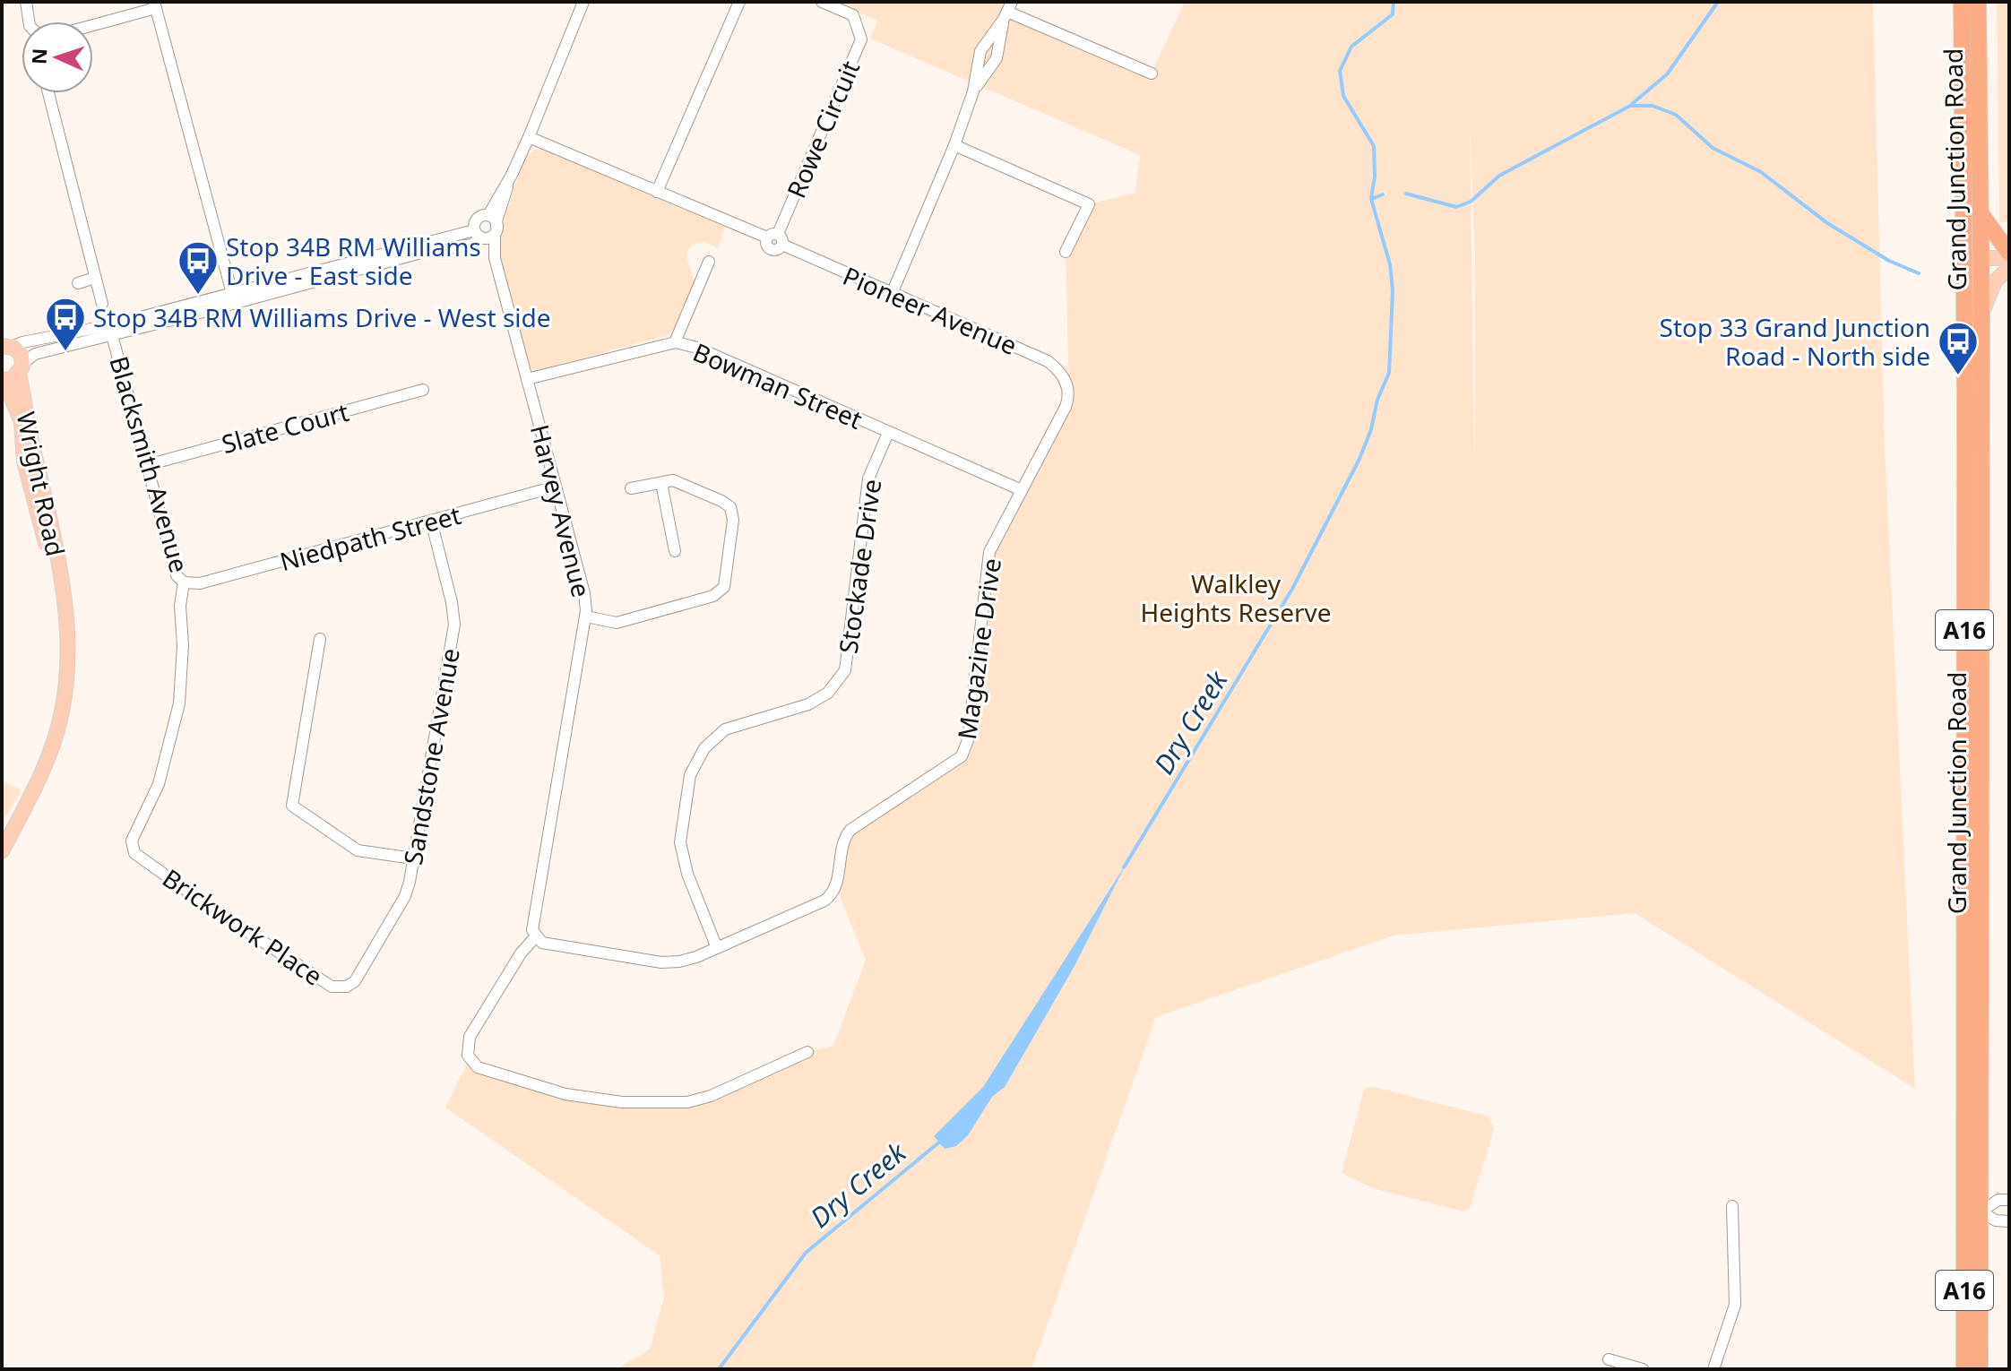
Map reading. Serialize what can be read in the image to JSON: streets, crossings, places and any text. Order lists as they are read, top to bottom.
{
  "streets": {
    "highway": ["Grand Junction Road", "A16"],
    "main road": ["Wright Road"],
    "street": [
      "Rowe Circuit",
      "Pioneer Avenue",
      "Bowman Street",
      "Slate Court",
      "Blacksmith Avenue",
      "Harvey Avenue",
      "Niedpath Street",
      "Stockade Drive",
      "Magazine Drive",
      "Sandstone Avenue",
      "Brickwork Place"
    ]
  },
  "crossings": [
    ["Rowe Circuit", "Pioneer Avenue"],
    ["Pioneer Avenue", "Magazine Drive"],
    ["Bowman Street", "Harvey Avenue"],
    ["Bowman Street", "Stockade Drive"],
    ["Bowman Street", "Magazine Drive"],
    ["Slate Court", "Blacksmith Avenue"],
    ["Blacksmith Avenue", "Niedpath Street"],
    ["Blacksmith Avenue", "Brickwork Place"],
    ["Harvey Avenue", "Niedpath Street"],
    ["Harvey Avenue", "Magazine Drive"],
    ["Niedpath Street", "Sandstone Avenue"],
    ["Stockade Drive", "Magazine Drive"],
    ["Sandstone Avenue", "Brickwork Place"]
  ],
  "water": ["Dry Creek"],
  "parks": ["Walkley Heights Reserve"],
  "places": {
    "bus stop": ["Stop 34B RM Williams Drive - East side", "Stop 34B RM Williams Drive - West side", "Stop 33 Grand Junction Road - North side"]
  },
  "north": "left"
}
